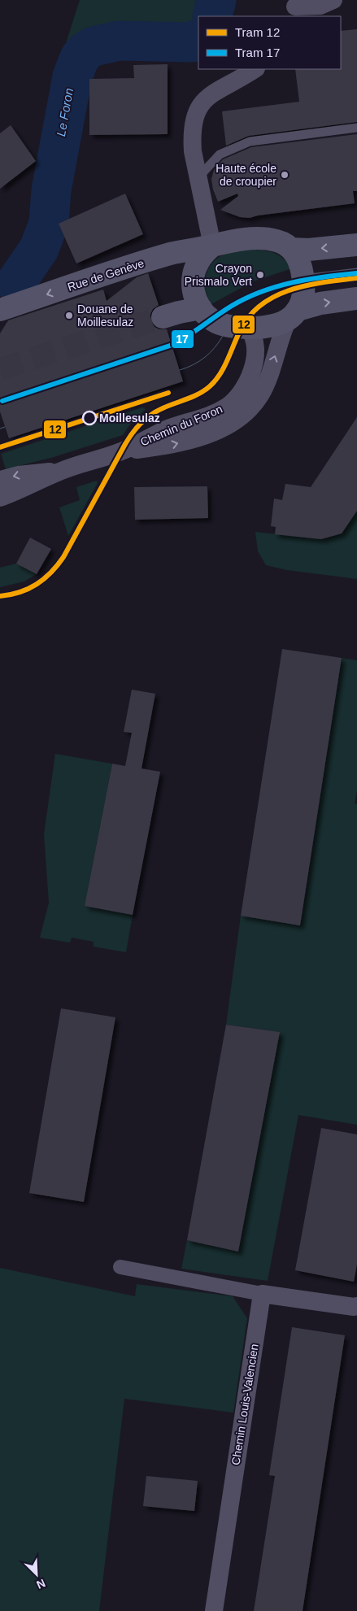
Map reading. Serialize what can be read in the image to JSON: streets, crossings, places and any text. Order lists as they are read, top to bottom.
{
  "streets": {
    "main road": ["Rue de Genève"],
    "street": ["Chemin du Foron", "Chemin Louis-Valencien"]
  },
  "crossings": [
    ["Rue de Genève", "Chemin du Foron"]
  ],
  "water": ["Le Foron"],
  "places": [
    "Haute école de croupier",
    "Crayon Prismalo Vert",
    "Douane de Moillesulaz",
    "Moillesulaz"
  ],
  "lines": ["tram line 17", "tram line 12"],
  "legend": ["Tram 12", "Tram 17"],
  "north": "bottom right"
}
